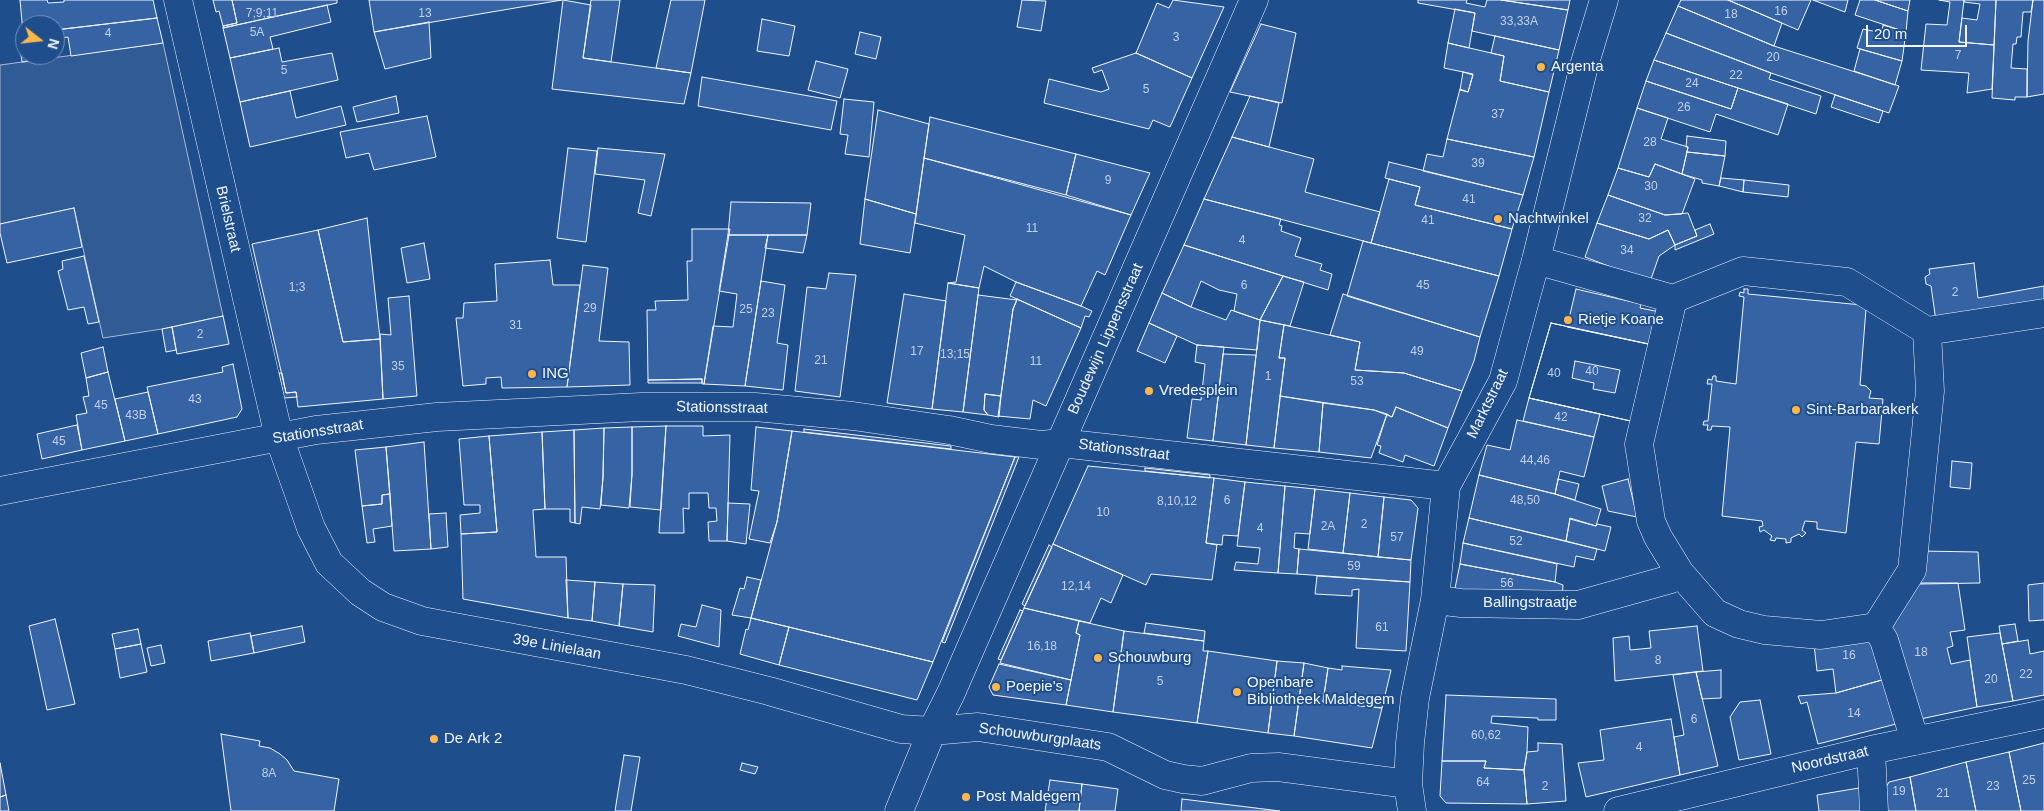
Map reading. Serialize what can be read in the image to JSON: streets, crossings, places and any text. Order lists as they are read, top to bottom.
{
  "streets": {
    "street": [
      "Brielstraat",
      "Boudewijn Lippensstraat",
      "Marktstraat",
      "Stationsstraat",
      "Ballingstraatje",
      "39e Linielaan",
      "Schouwburgplaats",
      "Noordstraat"
    ]
  },
  "crossings": [
    ["Brielstraat", "Stationsstraat"],
    ["Brielstraat", "39e Linielaan"],
    ["Boudewijn Lippensstraat", "Stationsstraat"],
    ["Boudewijn Lippensstraat", "39e Linielaan"],
    ["Boudewijn Lippensstraat", "Schouwburgplaats"],
    ["Marktstraat", "Stationsstraat"],
    ["Marktstraat", "Ballingstraatje"],
    ["Marktstraat", "Schouwburgplaats"],
    ["Stationsstraat", "39e Linielaan"],
    ["39e Linielaan", "Schouwburgplaats"]
  ],
  "places": [
    "Argenta",
    "Nachtwinkel",
    "Rietje Koane",
    "ING",
    "Vredesplein",
    "Sint-Barbarakerk",
    "Schouwburg",
    "Poepie's",
    "Openbare Bibliotheek Maldegem",
    "De Ark 2",
    "Post Maldegem"
  ],
  "house_numbers": [
    "16",
    "7;9;11",
    "13",
    "18",
    "33,33A",
    "5A",
    "4",
    "3",
    "7",
    "20",
    "5",
    "22",
    "24",
    "5",
    "26",
    "37",
    "28",
    "39",
    "9",
    "30",
    "41",
    "32",
    "41",
    "11",
    "4",
    "34",
    "6",
    "45",
    "1;3",
    "2",
    "29",
    "25",
    "23",
    "31",
    "2",
    "17",
    "49",
    "13;15",
    "21",
    "11",
    "35",
    "40",
    "40",
    "1",
    "53",
    "43",
    "45",
    "43B",
    "42",
    "45",
    "44,46",
    "6",
    "48,50",
    "8,10,12",
    "10",
    "2",
    "2A",
    "4",
    "57",
    "52",
    "59",
    "56",
    "12,14",
    "61",
    "16,18",
    "18",
    "16",
    "8",
    "22",
    "20",
    "5",
    "14",
    "6",
    "60,62",
    "4",
    "8A",
    "25",
    "64",
    "2",
    "23",
    "19",
    "21"
  ],
  "scale_bar": "20 m",
  "north": "right"
}
